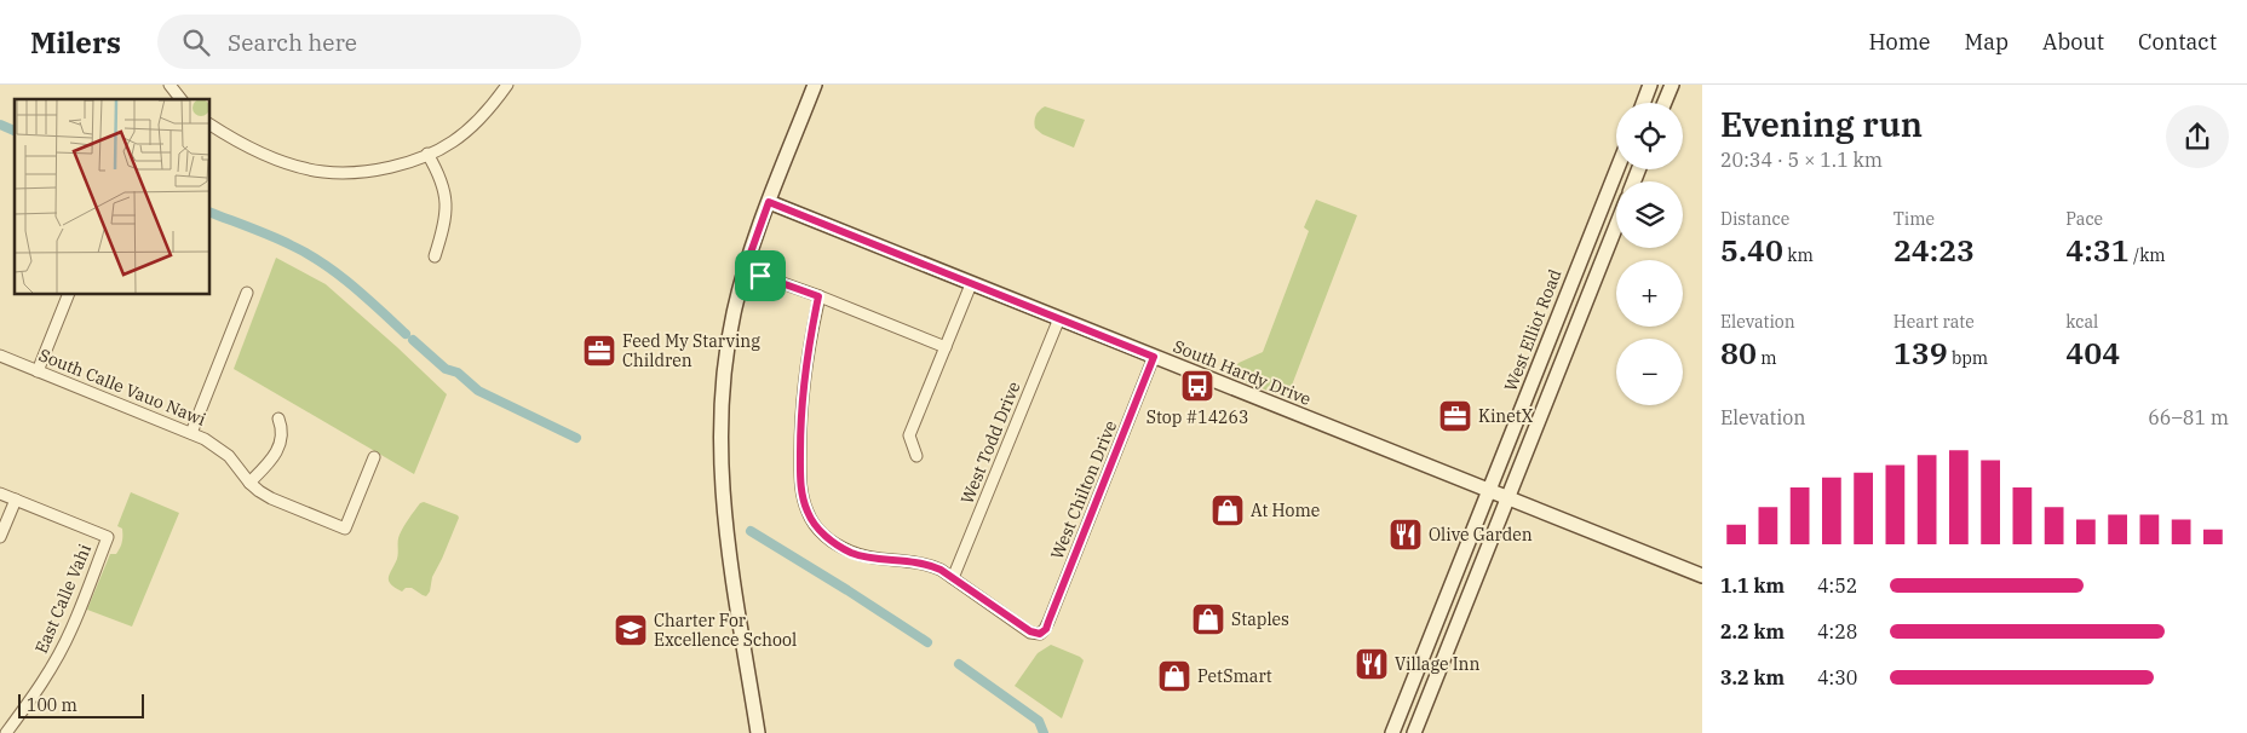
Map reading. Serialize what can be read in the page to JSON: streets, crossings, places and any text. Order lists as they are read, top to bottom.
{
  "streets": {
    "street": [
      "West Elliot Road",
      "South Hardy Drive",
      "South Calle Vauo Nawi",
      "West Todd Drive",
      "West Chilton Drive",
      "East Calle Vahi"
    ]
  },
  "crossings": [
    ["West Elliot Road", "South Hardy Drive"],
    ["South Hardy Drive", "West Todd Drive"],
    ["South Hardy Drive", "West Chilton Drive"],
    ["West Todd Drive", "West Chilton Drive"]
  ],
  "places": {
    "office": ["Feed My Starving Children", "KinetX"],
    "bus stop": ["Stop #14263"],
    "shop": ["At Home", "Staples", "PetSmart"],
    "restaurant": ["Olive Garden", "Village Inn"],
    "school or university": ["Charter For Excellence School"]
  },
  "scale_bar": "100 m",
  "page": {
    "header": "Milers",
    "search": "Search here",
    "nav": [
      "Home",
      "Map",
      "About",
      "Contact"
    ],
    "heading": ["Evening run", "20:34 · 5 × 1.1 km"],
    "map_buttons": ["+", "−"],
    "stats": [
      ["Distance", "5.40 km"],
      ["Time", "24:23"],
      ["Pace", "4:31 /km"],
      ["Elevation", "80 m"],
      ["Heart rate", "139 bpm"],
      ["kcal", "404"]
    ],
    "chart": ["Elevation", "66–81 m"],
    "list": [
      {
        "name": "1.1 km",
        "note": "4:52"
      },
      {
        "name": "2.2 km",
        "note": "4:28"
      },
      {
        "name": "3.2 km",
        "note": "4:30"
      }
    ],
    "scale": "100 m"
  }
}
